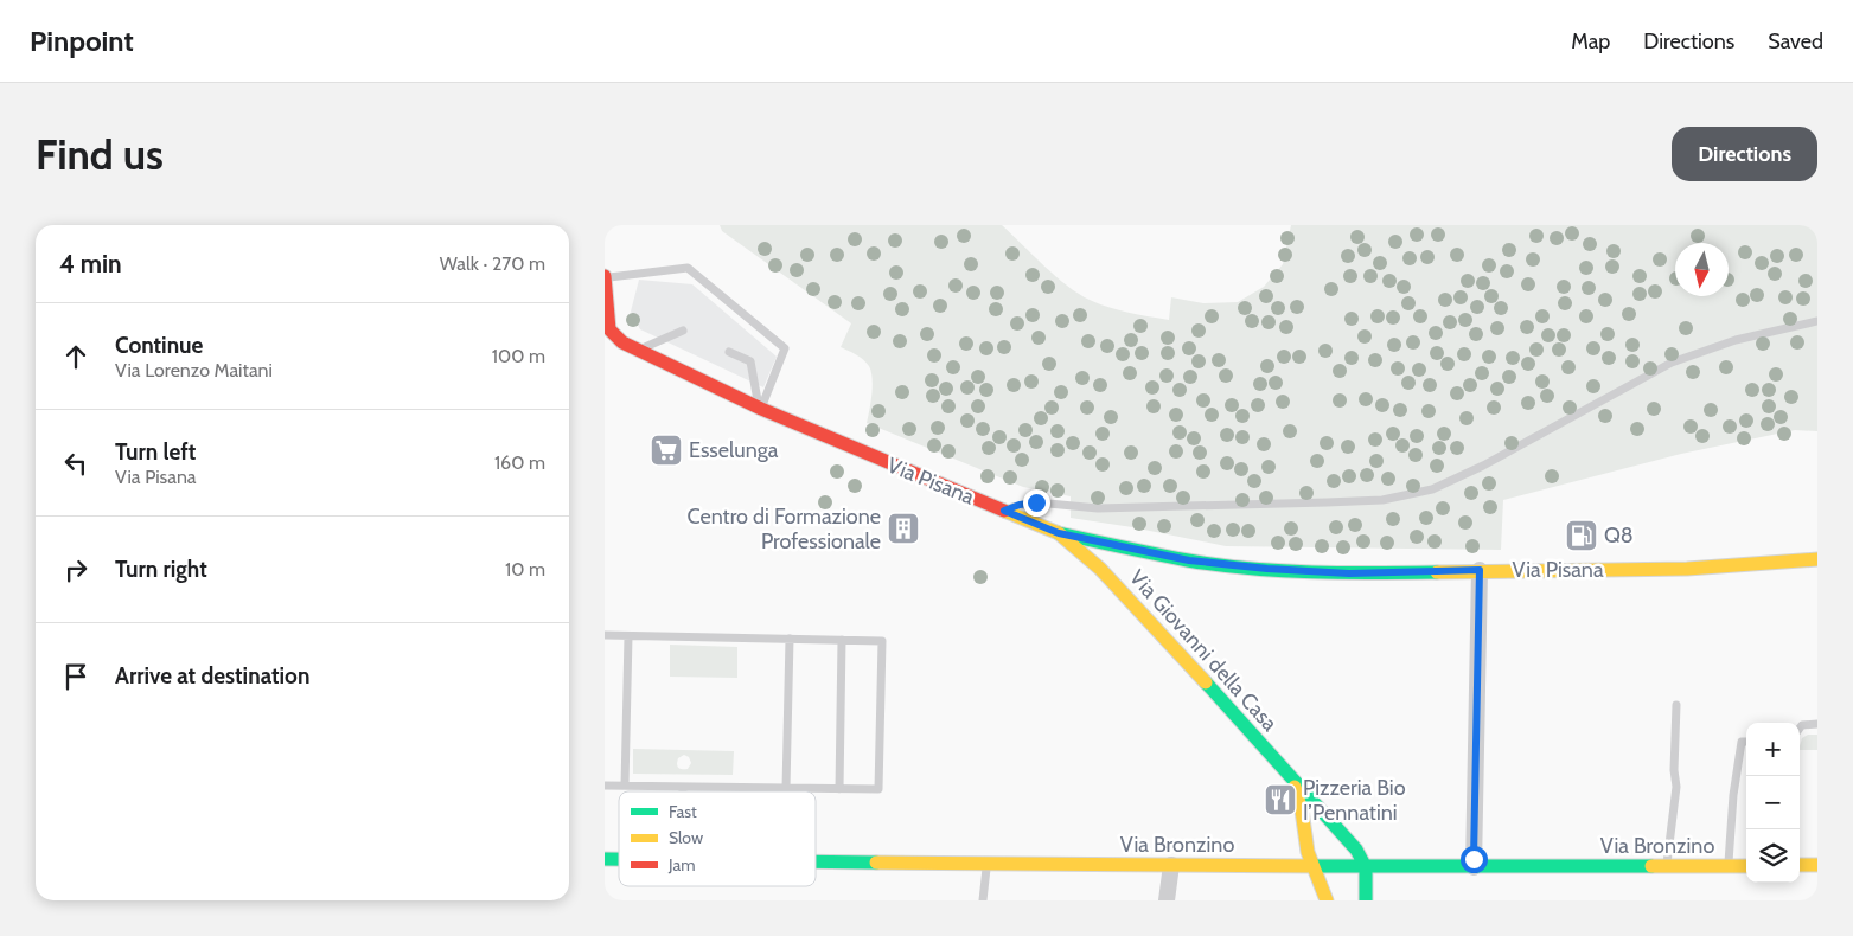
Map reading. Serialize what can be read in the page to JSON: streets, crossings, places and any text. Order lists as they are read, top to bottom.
{
  "streets": {
    "main road": ["Via Pisana", "Via Giovanni della Casa", "Via Bronzino"]
  },
  "crossings": [
    ["Via Pisana", "Via Giovanni della Casa"],
    ["Via Giovanni della Casa", "Via Bronzino"]
  ],
  "places": {
    "supermarket": ["Esselunga"],
    "building": ["Centro di Formazione Professionale"],
    "fuel station": ["Q8"],
    "restaurant": ["Pizzeria Bio I’Pennatini"]
  },
  "legend": ["Fast", "Slow", "Jam"],
  "north": "bottom",
  "page": {
    "header": "Pinpoint",
    "nav": ["Map", "Directions", "Saved"],
    "buttons": "Directions",
    "title": "Find us",
    "heading": ["4 min", "Walk · 270 m"],
    "list": [
      ["Continue", "Via Lorenzo Maitani", "100 m"],
      ["Turn left", "Via Pisana", "160 m"],
      ["Turn right", "10 m"],
      "Arrive at destination"
    ],
    "map_buttons": ["+", "−"]
  }
}
